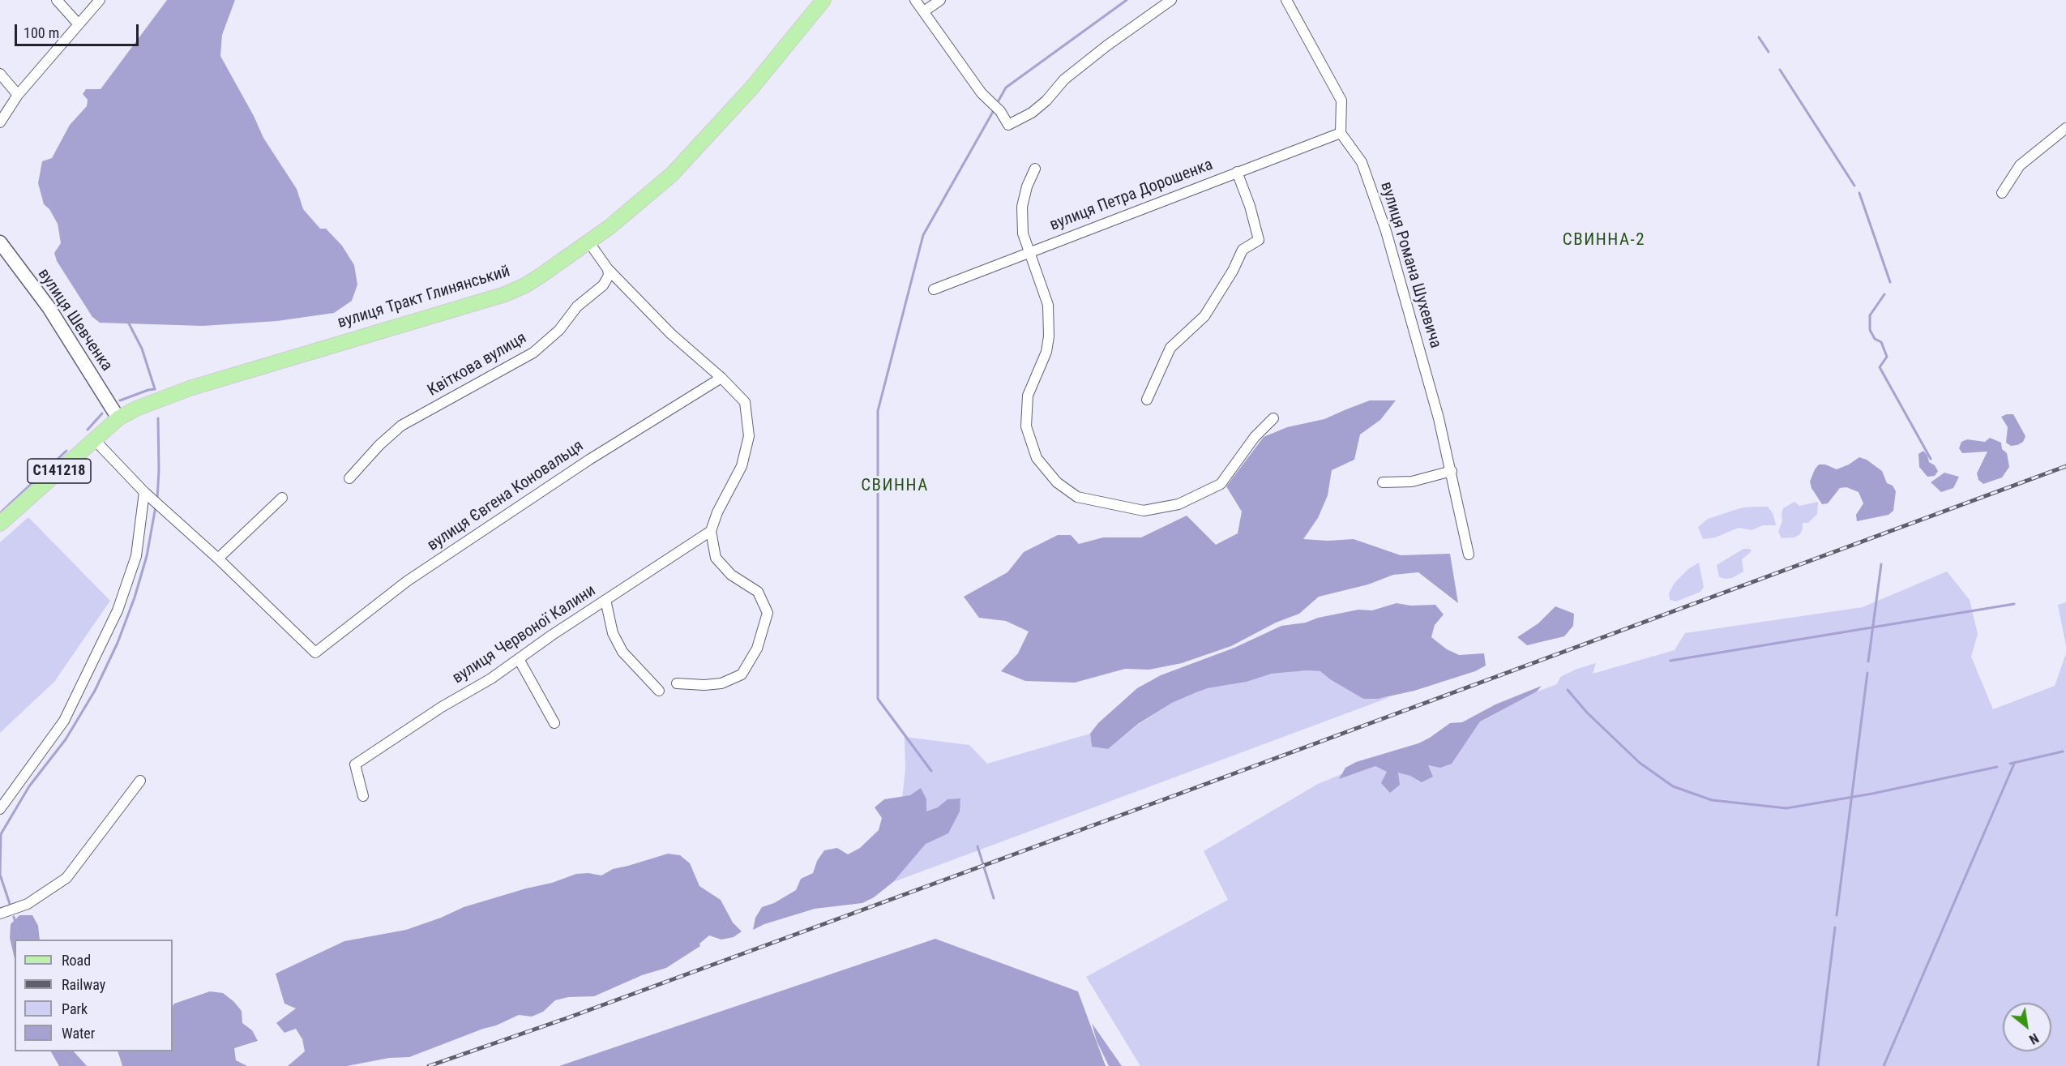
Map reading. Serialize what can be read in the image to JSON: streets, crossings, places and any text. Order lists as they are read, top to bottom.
{
  "streets": {
    "main road": ["вулиця Тракт Глинянський", "вулиця Шевченка", "С141218"],
    "street": [
      "вулиця Петра Дорошенка",
      "вулиця Романа Шухевича",
      "Квіткова вулиця",
      "вулиця Євгена Коновальця",
      "вулиця Червоної Калини"
    ]
  },
  "crossings": [
    ["вулиця Петра Дорошенка", "вулиця Романа Шухевича"],
    ["вулиця Тракт Глинянський", "вулиця Шевченка"]
  ],
  "districts": ["СВИННА-2", "СВИННА"],
  "legend": [
    "Road",
    "Railway",
    "Park",
    "Water"
  ],
  "scale_bar": "100 m",
  "north": "bottom right"
}
